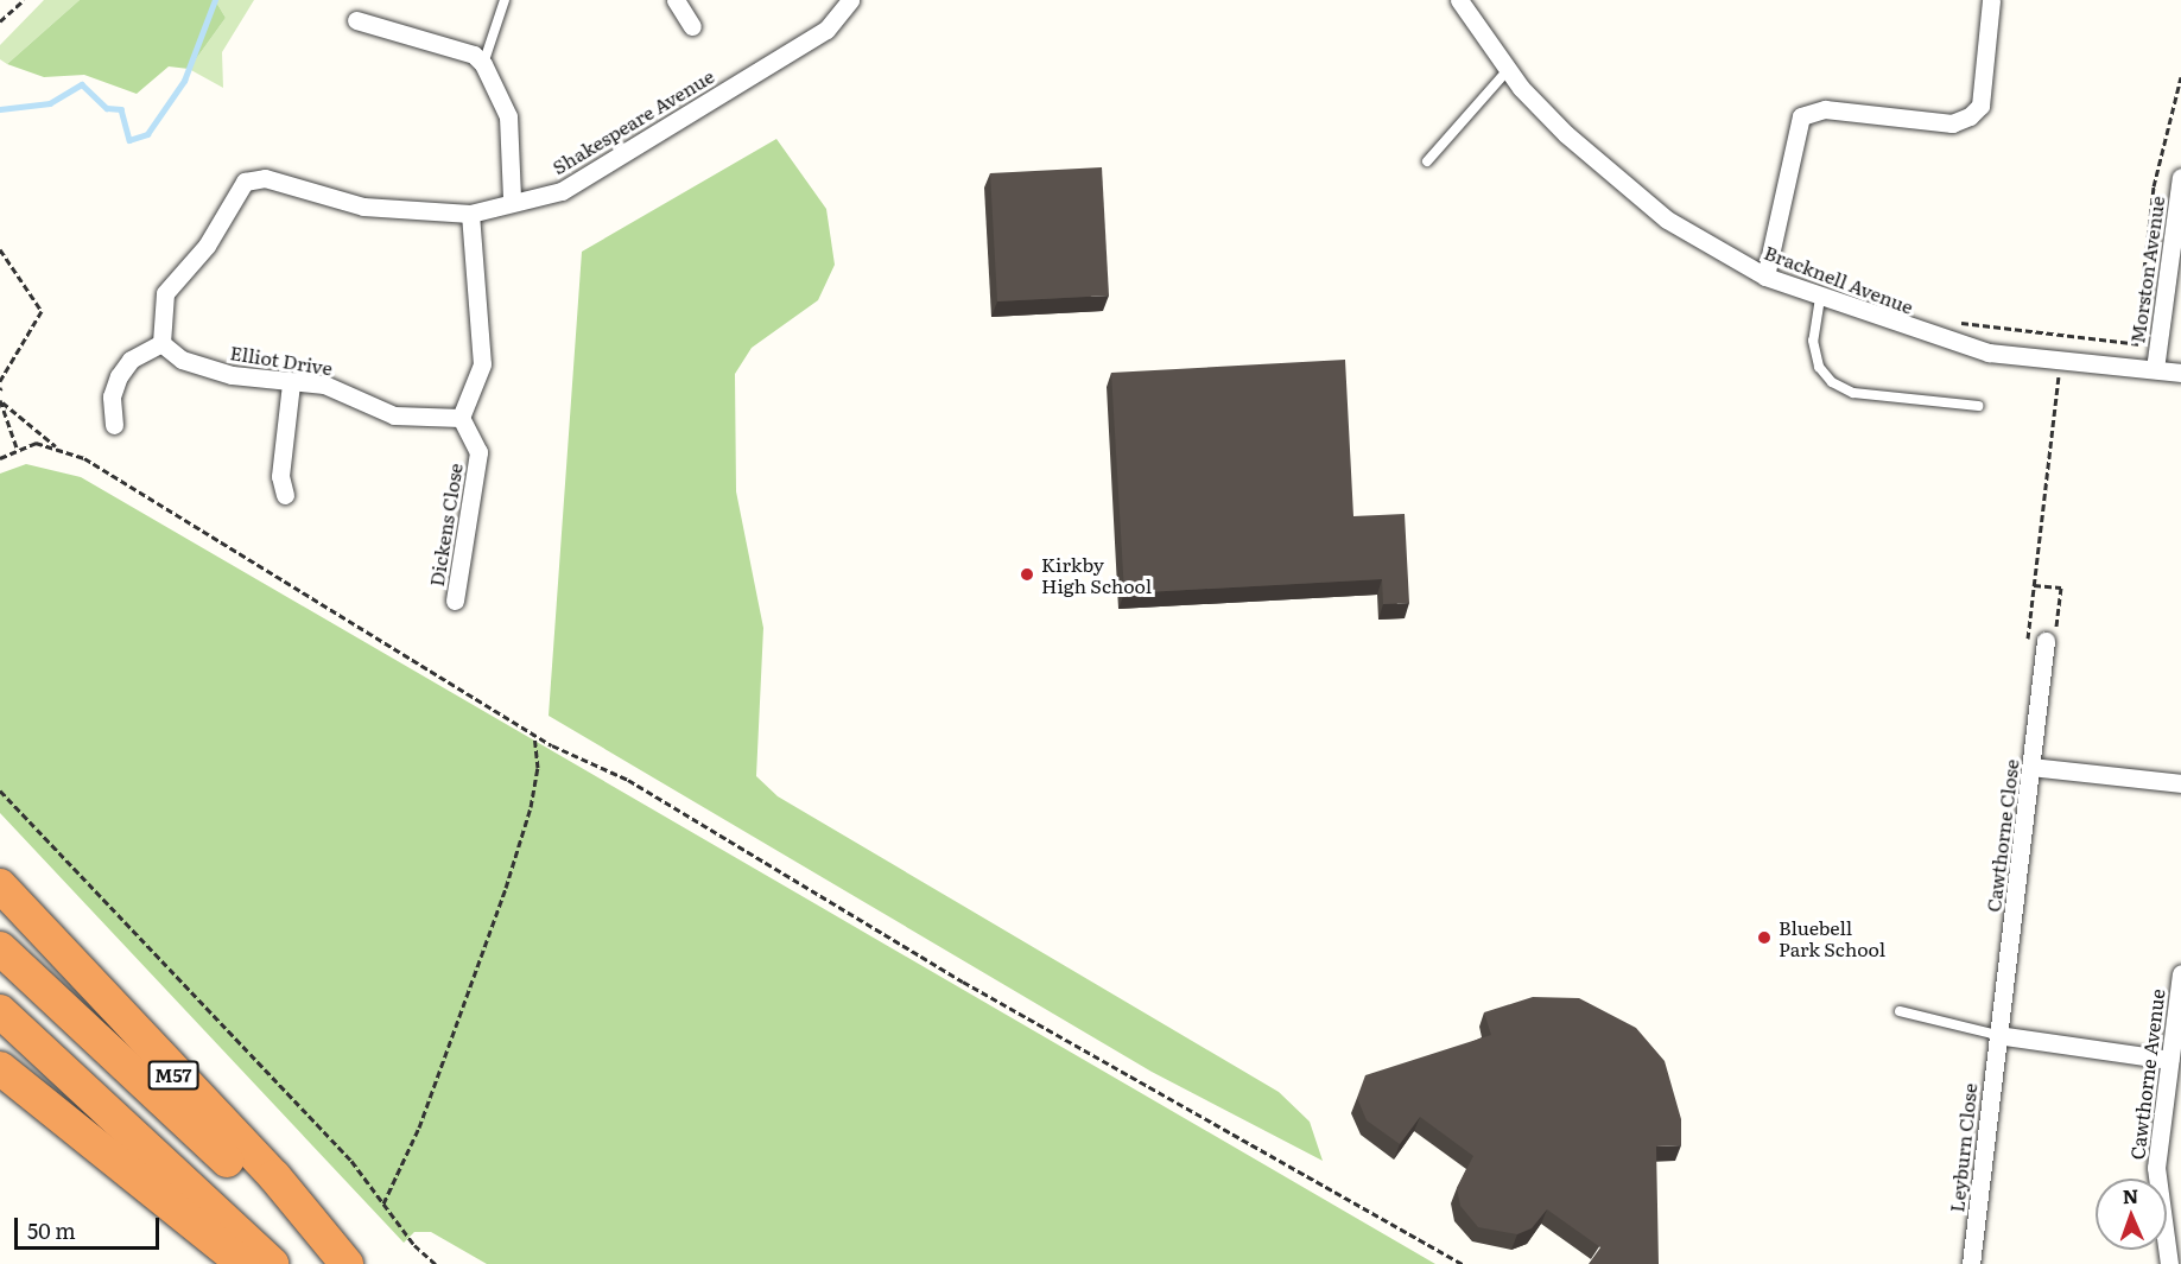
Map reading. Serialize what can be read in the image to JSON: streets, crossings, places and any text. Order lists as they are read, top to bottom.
{
  "streets": {
    "highway": ["M57"],
    "street": [
      "Shakespeare Avenue",
      "Morston Avenue",
      "Bracknell Avenue",
      "Elliot Drive",
      "Dickens Close",
      "Cawthorne Close",
      "Cawthorne Avenue",
      "Leyburn Close"
    ]
  },
  "crossings": [
    ["Shakespeare Avenue", "Elliot Drive"],
    ["Morston Avenue", "Bracknell Avenue"],
    ["Elliot Drive", "Dickens Close"],
    ["Cawthorne Close", "Leyburn Close"]
  ],
  "places": ["Kirkby High School", "Bluebell Park School"],
  "scale_bar": "50 m",
  "north": "top"
}
